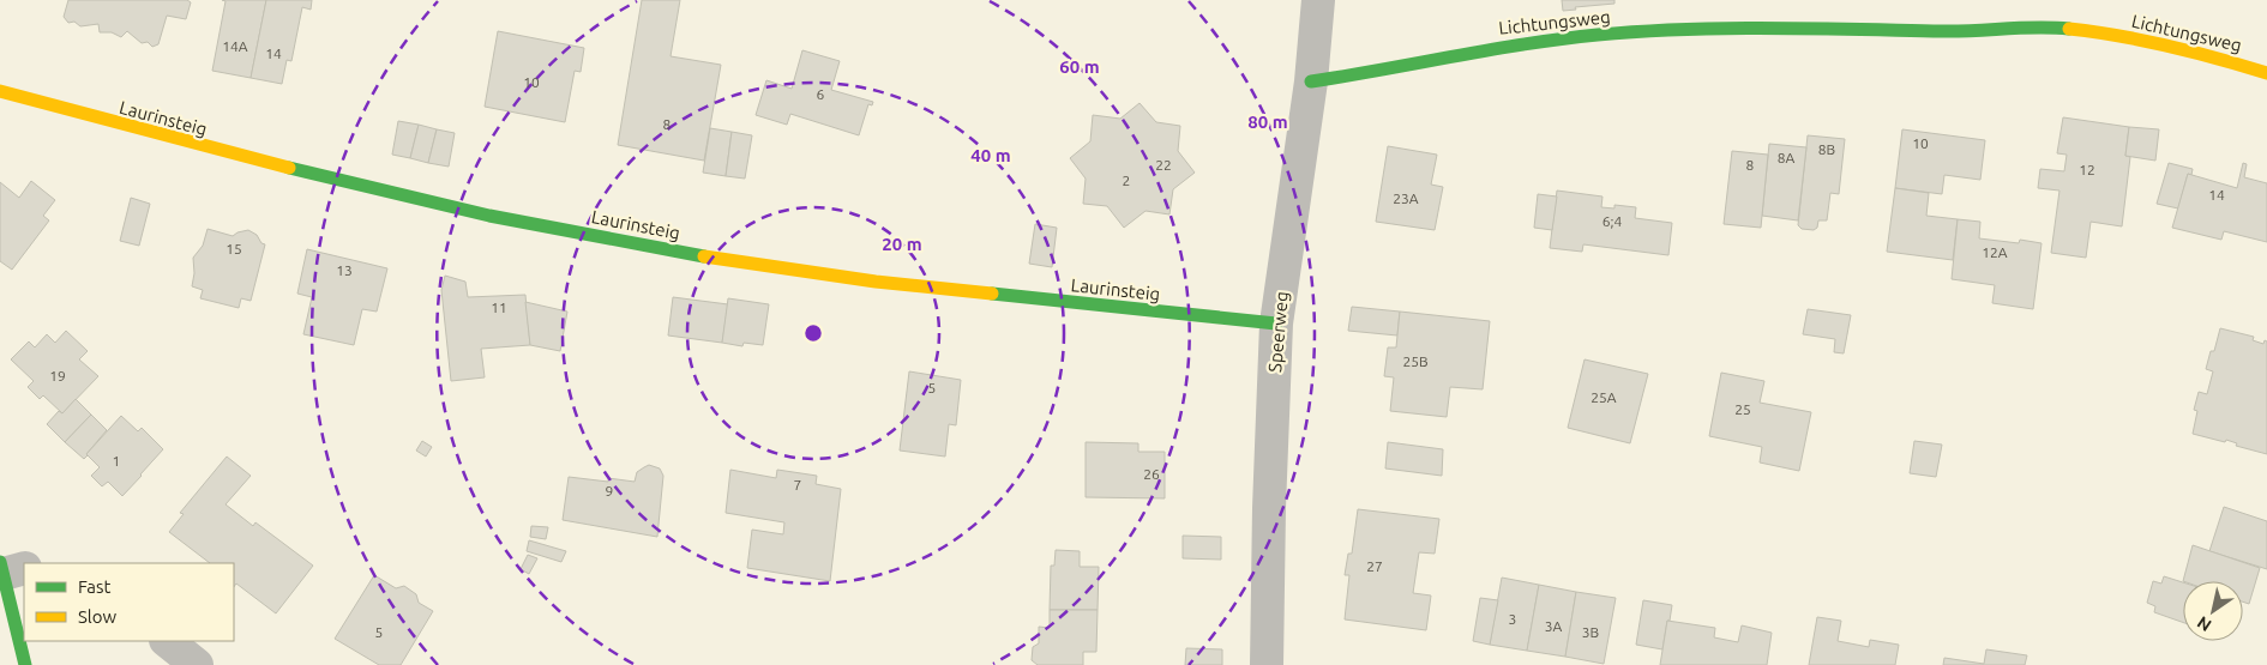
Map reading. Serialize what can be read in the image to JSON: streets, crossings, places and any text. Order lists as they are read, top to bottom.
{
  "streets": {
    "street": ["Lichtungsweg", "Laurinsteig", "Speerweg"]
  },
  "crossings": [
    ["Lichtungsweg", "Speerweg"],
    ["Laurinsteig", "Speerweg"]
  ],
  "house_numbers": [
    "14A",
    "14",
    "10",
    "6",
    "8",
    "10",
    "8B",
    "8A",
    "22",
    "8",
    "12",
    "2",
    "14",
    "23A",
    "6;4",
    "15",
    "12A",
    "13",
    "11",
    "25B",
    "19",
    "5",
    "25A",
    "25",
    "1",
    "26",
    "7",
    "9",
    "27",
    "3",
    "3A",
    "5",
    "3B"
  ],
  "legend": ["Fast", "Slow"],
  "north": "bottom left",
  "rings": [
    "60 m",
    "80 m",
    "40 m",
    "20 m"
  ]
}
